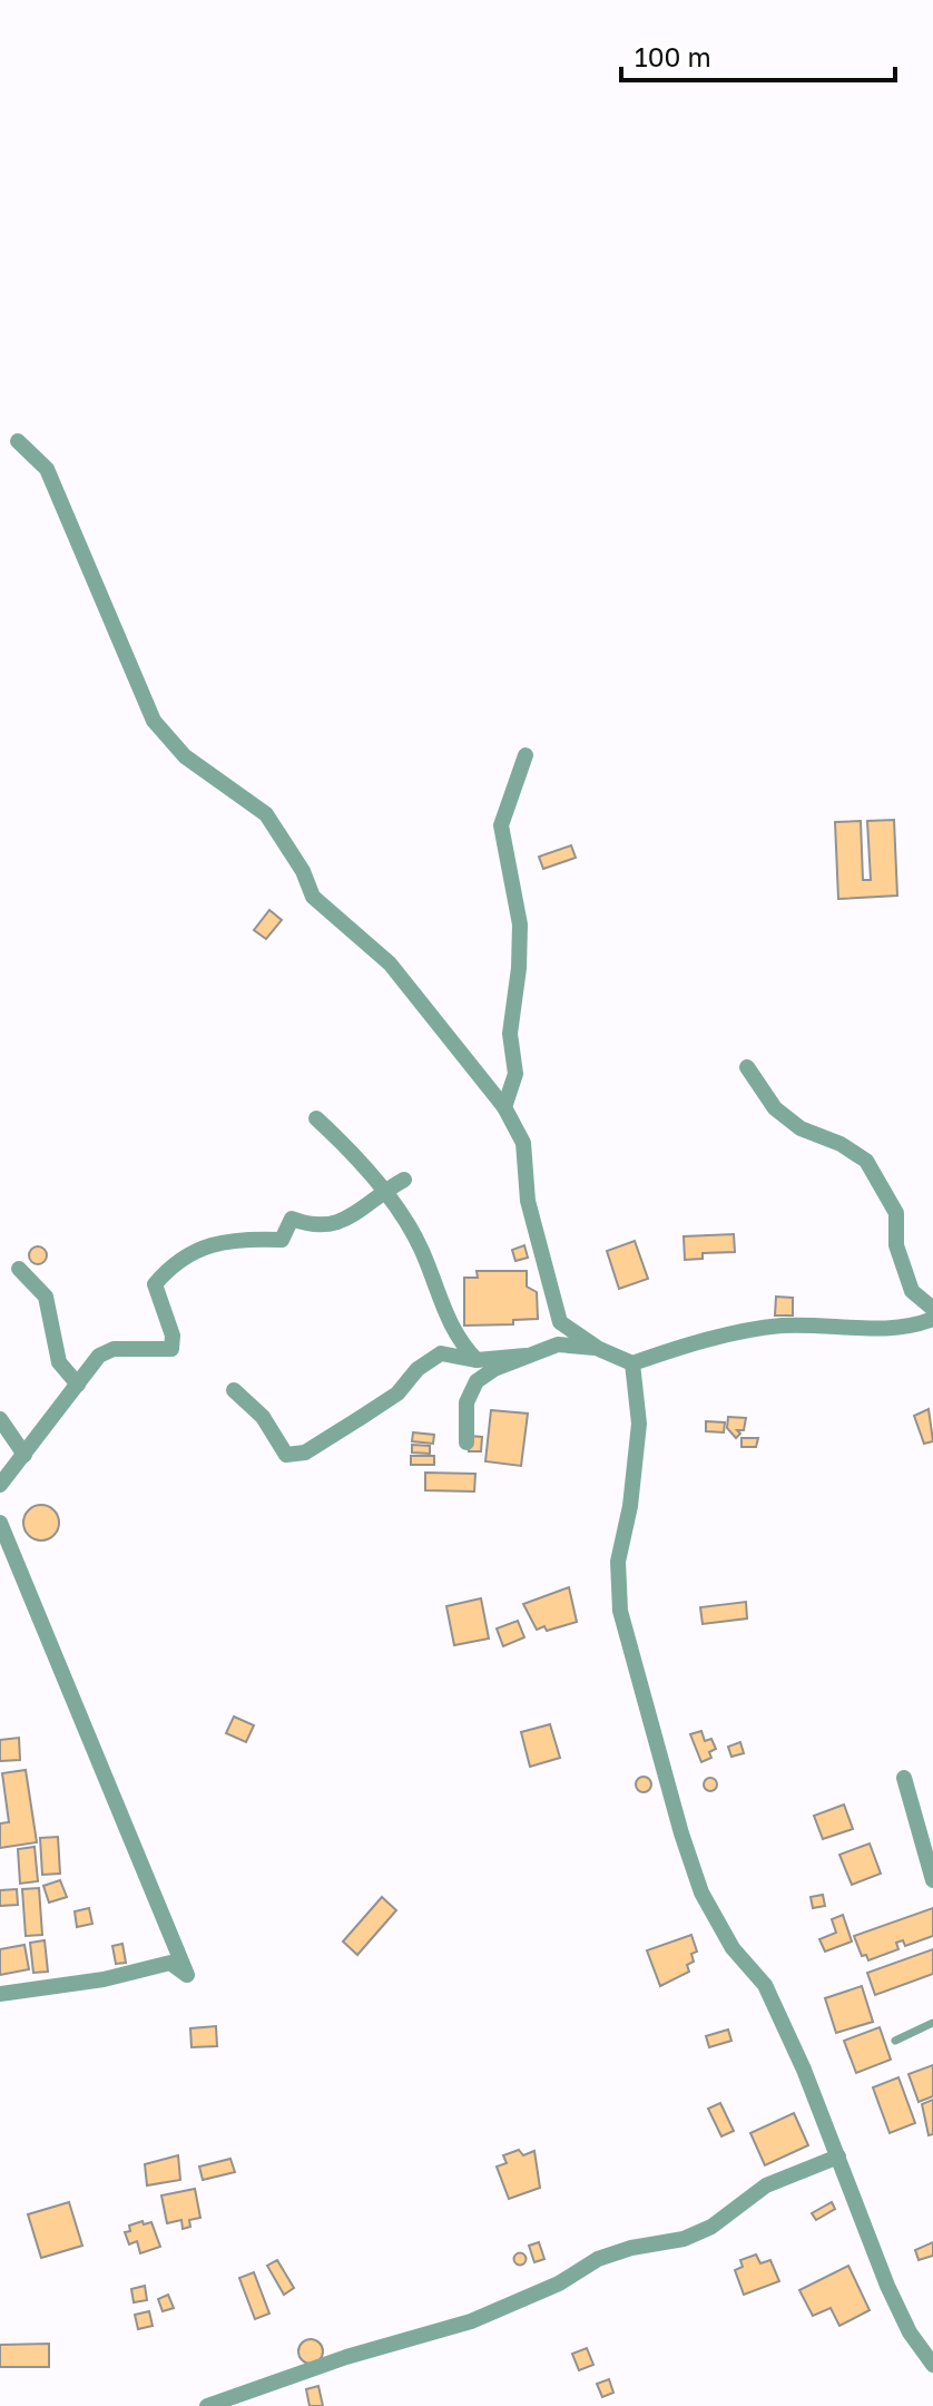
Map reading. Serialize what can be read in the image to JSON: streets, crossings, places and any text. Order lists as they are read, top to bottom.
{
  "scale_bar": "100 m"
}
